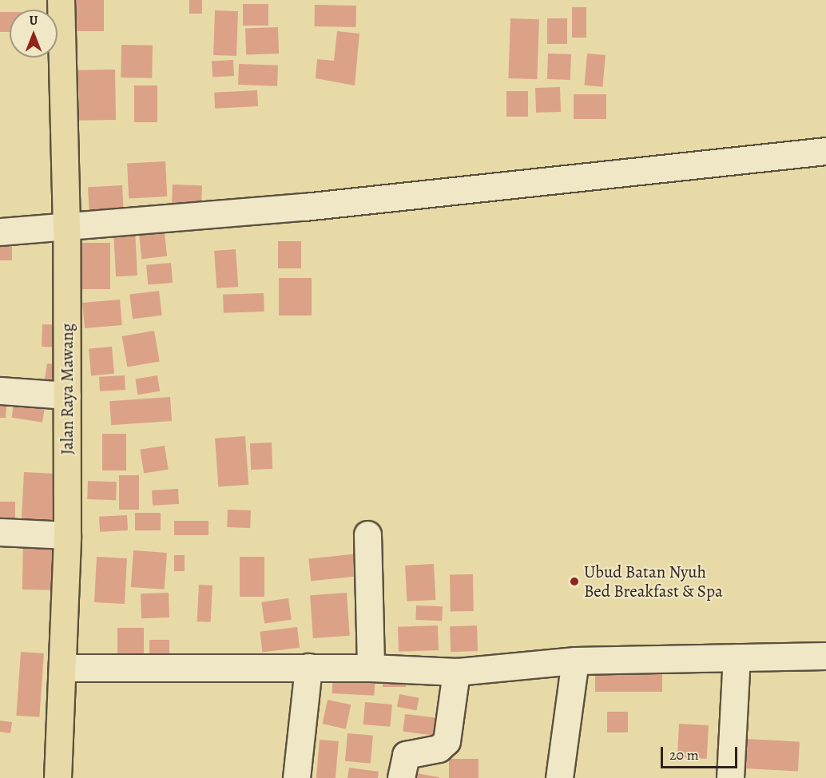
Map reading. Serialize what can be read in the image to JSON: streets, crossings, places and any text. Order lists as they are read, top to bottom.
{
  "streets": {
    "main road": ["Jalan Raya Mawang"]
  },
  "places": ["Ubud Batan Nyuh Bed Breakfast & Spa"],
  "scale_bar": "20 m",
  "north": "top"
}
